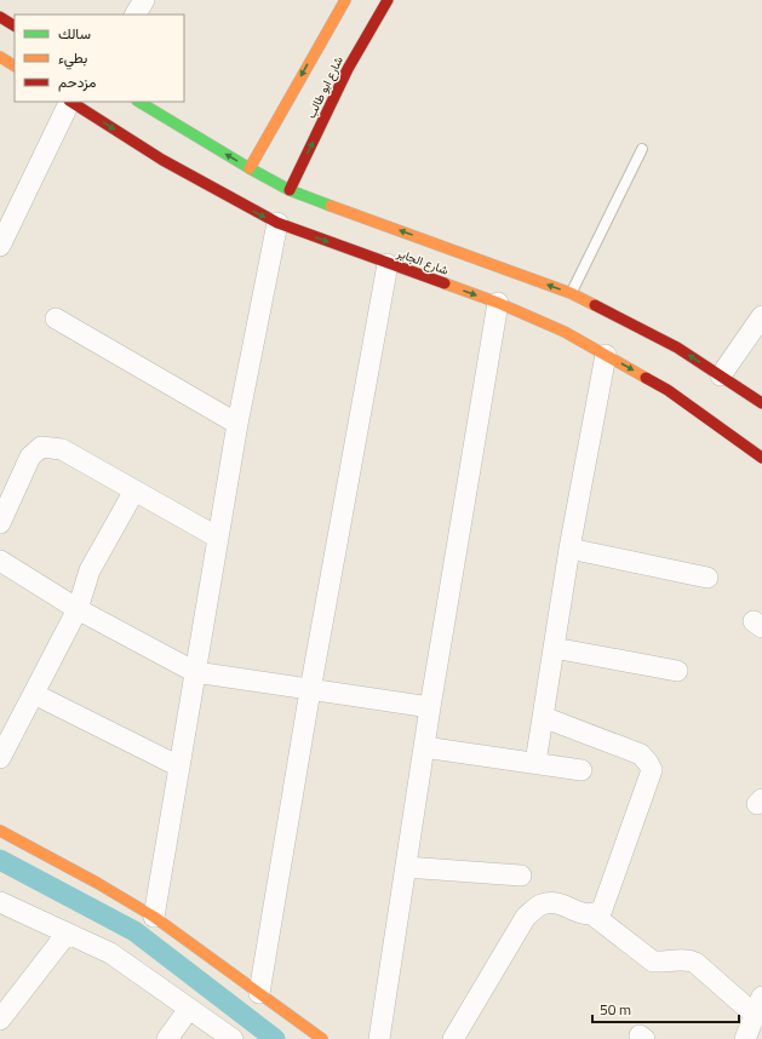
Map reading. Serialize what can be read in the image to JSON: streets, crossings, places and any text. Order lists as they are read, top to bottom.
{
  "streets": {
    "street": ["شارع ابو طالب", "شارع الجاير"]
  },
  "crossings": [
    ["شارع ابو طالب", "شارع الجاير"]
  ],
  "legend": ["سالك", "بطيء", "مزدحم"],
  "scale_bar": "50 m"
}
